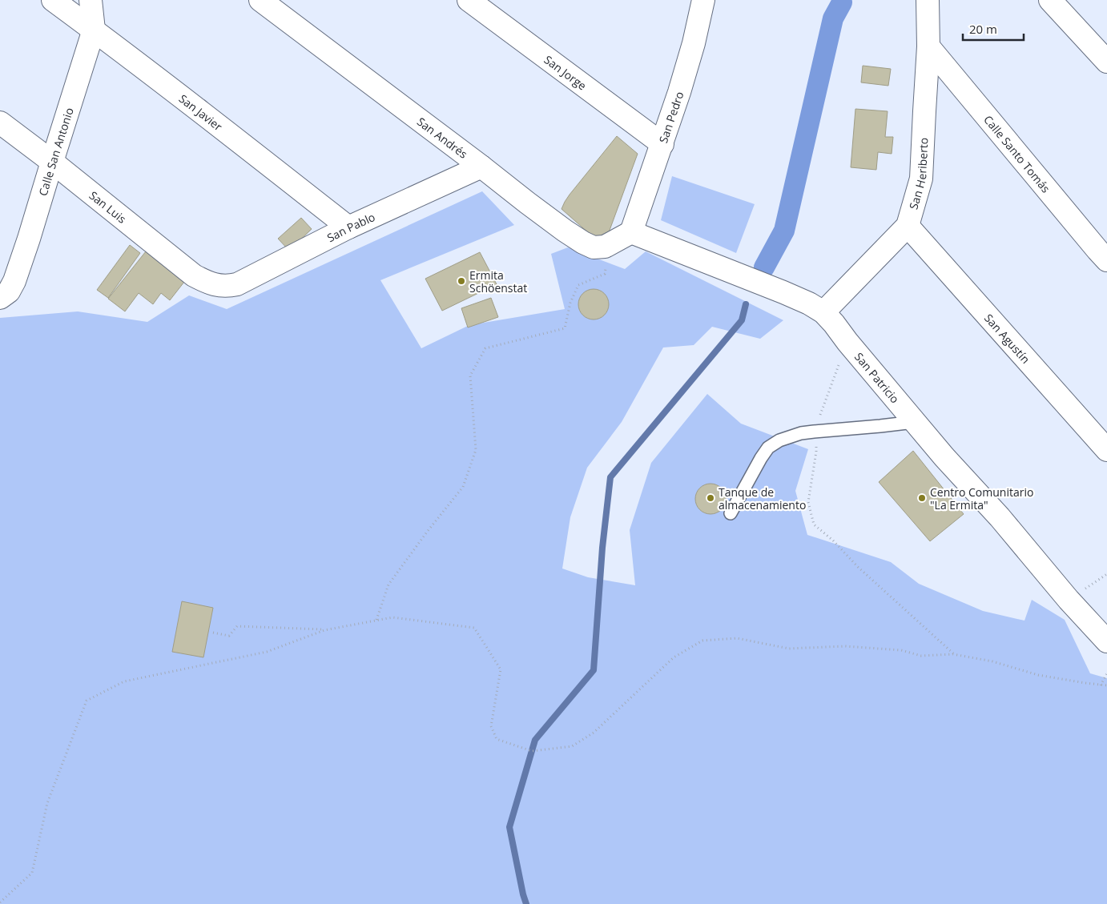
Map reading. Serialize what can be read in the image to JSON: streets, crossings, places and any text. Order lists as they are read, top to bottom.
{
  "streets": {
    "street": [
      "San Jorge",
      "San Javier",
      "San Pedro",
      "San Andrés",
      "Calle San Antonio",
      "Calle Santo Tomás",
      "San Heriberto",
      "San Luis",
      "San Pablo",
      "San Agustín",
      "San Patricio"
    ]
  },
  "crossings": [
    ["San Jorge", "San Pedro"],
    ["San Javier", "Calle San Antonio"],
    ["San Javier", "San Pablo"],
    ["San Pedro", "San Patricio"],
    ["San Andrés", "San Pablo"],
    ["Calle San Antonio", "San Luis"],
    ["Calle Santo Tomás", "San Heriberto"],
    ["San Heriberto", "San Agustín"],
    ["San Heriberto", "San Patricio"],
    ["San Luis", "San Pablo"]
  ],
  "places": ["Ermita Schöenstat", "Tanque de almacenamiento", "Centro Comunitario \"La Ermita\""],
  "scale_bar": "20 m"
}
